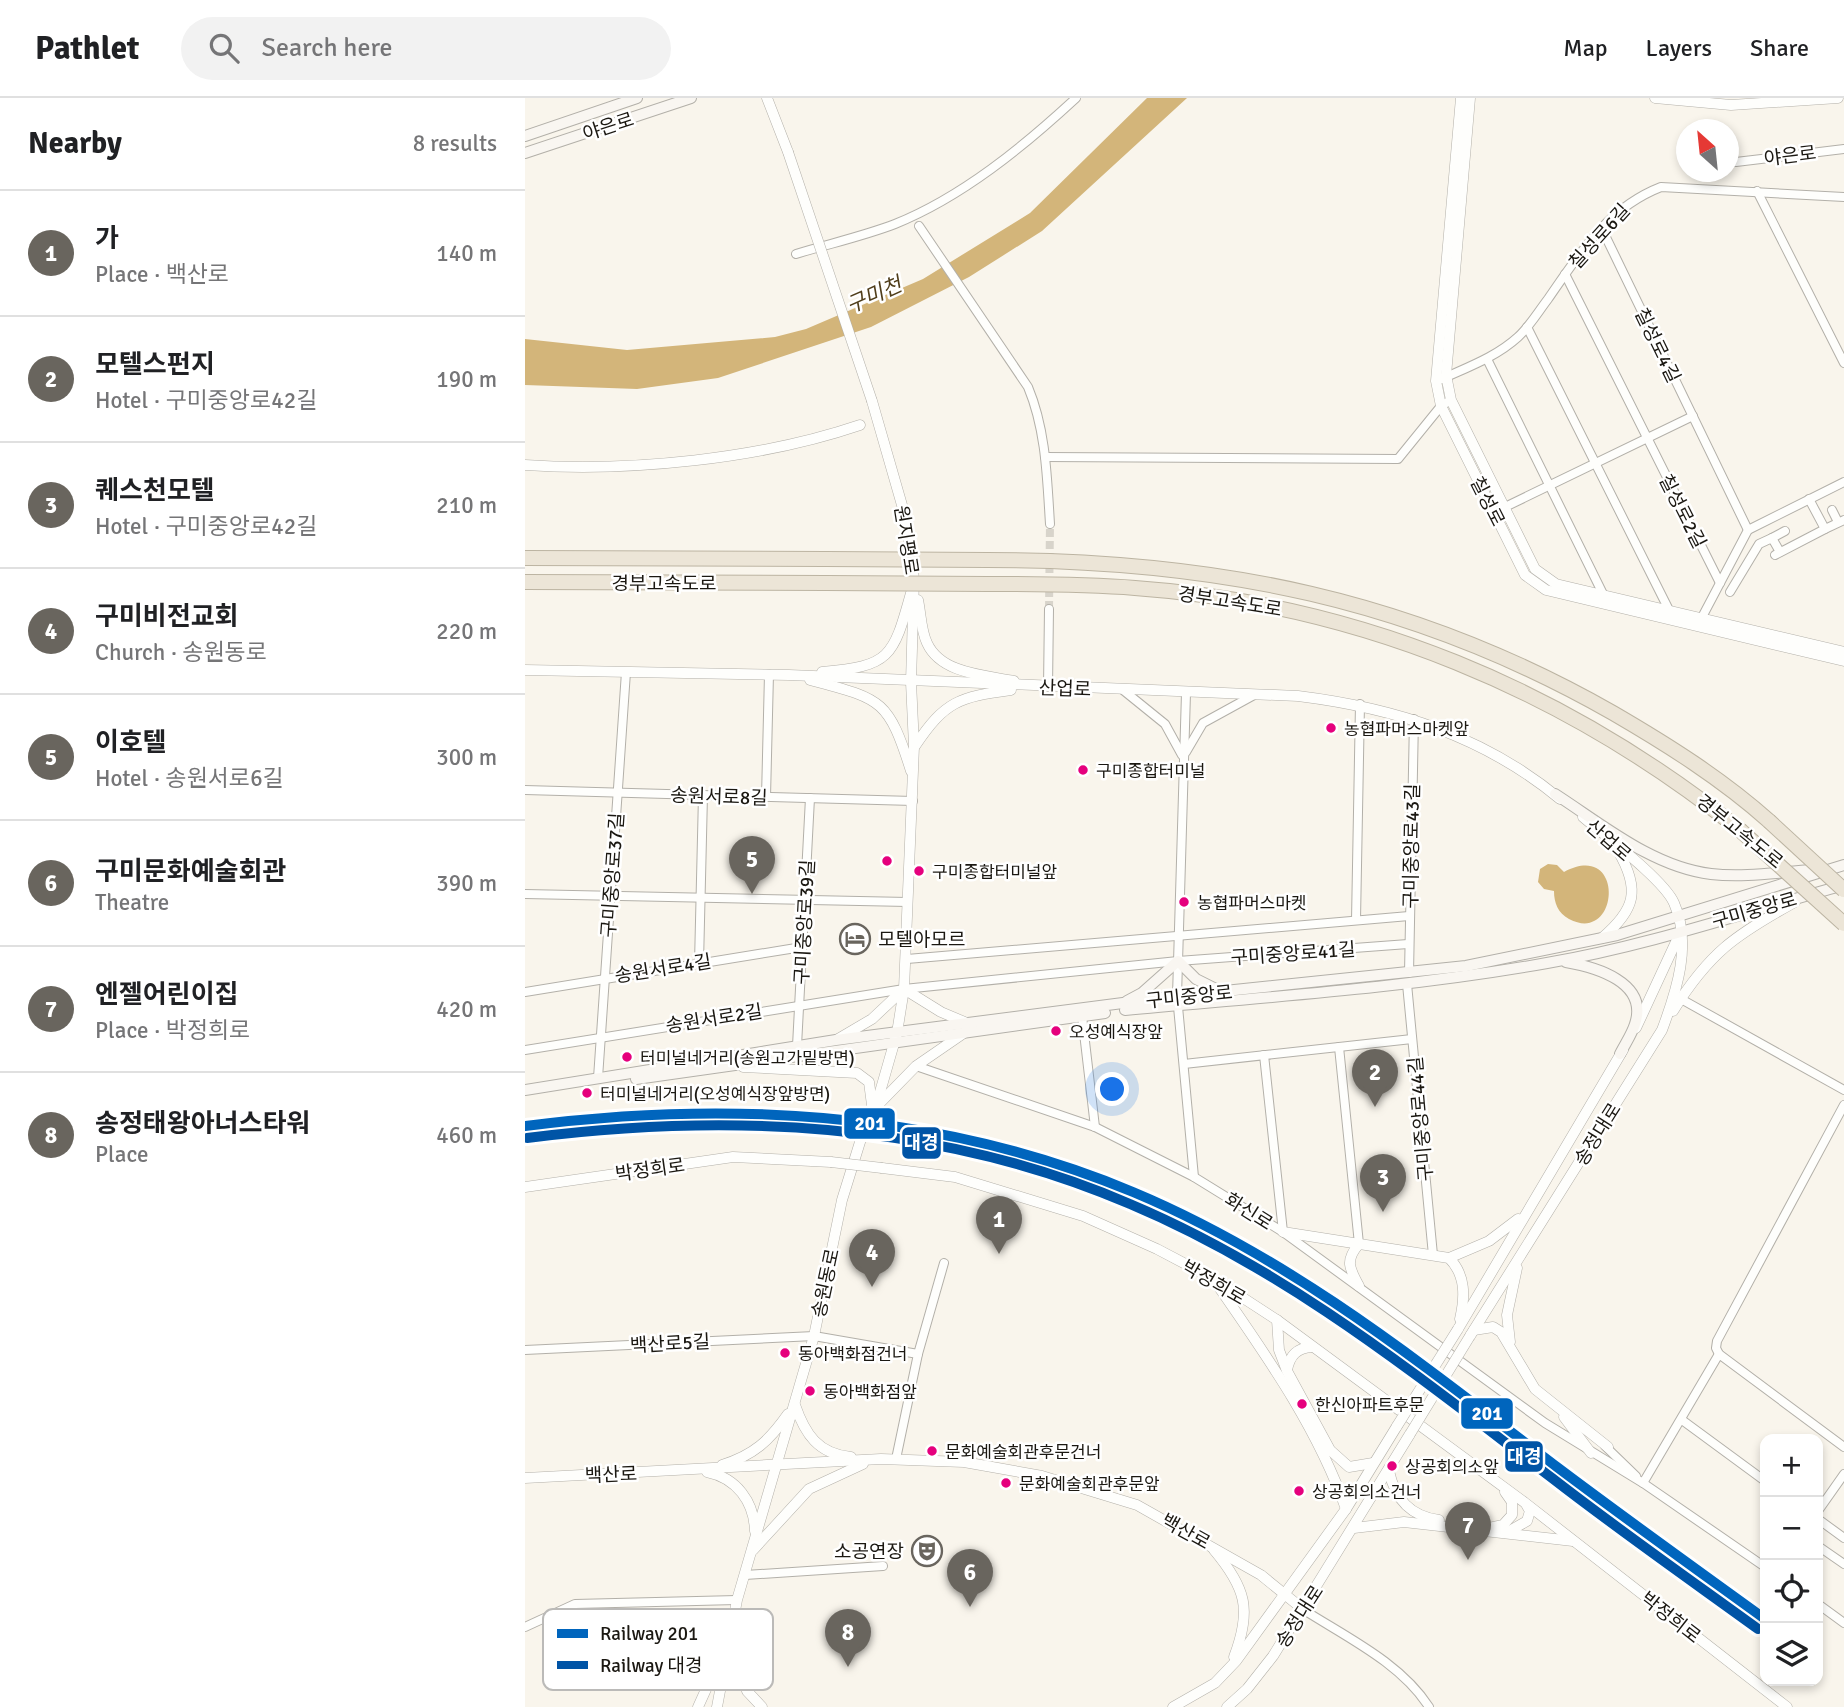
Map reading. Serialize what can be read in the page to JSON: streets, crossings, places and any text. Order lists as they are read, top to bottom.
{
  "streets": {
    "highway": ["경부고속도로"],
    "main road": ["야은로", "구미중앙로"],
    "street": [
      "칠성로6길",
      "칠성로4길",
      "칠성로",
      "칠성로2길",
      "원지평로",
      "산업로",
      "송원서로8길",
      "구미중앙로43길",
      "구미중앙로37길",
      "구미중앙로39길",
      "구미중앙로41길",
      "송원서로4길",
      "송원서로2길",
      "구미중앙로44길",
      "송정대로",
      "박정희로",
      "화신로",
      "송원동로",
      "백산로5길",
      "백산로"
    ]
  },
  "crossings": [
    ["칠성로6길", "칠성로4길"],
    ["칠성로6길", "칠성로"],
    ["칠성로", "칠성로2길"],
    ["원지평로", "산업로"],
    ["원지평로", "송원동로"],
    ["산업로", "구미중앙로43길"],
    ["산업로", "구미중앙로37길"],
    ["산업로", "구미중앙로"],
    ["산업로", "송정대로"],
    ["산업로", "송원동로"],
    ["송원서로8길", "구미중앙로37길"],
    ["송원서로8길", "구미중앙로39길"],
    ["송원서로8길", "송원동로"],
    ["구미중앙로43길", "구미중앙로"],
    ["구미중앙로43길", "구미중앙로41길"],
    ["구미중앙로43길", "구미중앙로44길"],
    ["구미중앙로37길", "구미중앙로"],
    ["구미중앙로37길", "송원서로4길"],
    ["구미중앙로37길", "송원서로2길"],
    ["구미중앙로", "구미중앙로39길"],
    ["구미중앙로", "구미중앙로44길"],
    ["구미중앙로", "송정대로"],
    ["구미중앙로", "송원동로"],
    ["구미중앙로39길", "송원서로4길"],
    ["구미중앙로39길", "송원서로2길"],
    ["송원서로2길", "송원동로"],
    ["송정대로", "백산로"],
    ["송원동로", "백산로5길"],
    ["송원동로", "백산로"]
  ],
  "water": ["구미천"],
  "places": {
    "other": [
      "농협파머스마켓앞",
      "구미종합터미널",
      "구미종합터미널앞",
      "농협파머스마켓",
      "오성예식장앞",
      "터미널네거리(송원고가밑방면)",
      "터미널네거리(오성예식장앞방면)",
      "동아백화점건너",
      "동아백화점앞",
      "한신아파트후문",
      "문화예술회관후문건너",
      "상공회의소앞",
      "문화예술회관후문앞",
      "상공회의소건너"
    ],
    "hotel": ["모텔아모르"],
    "theatre": ["소공연장"]
  },
  "lines": ["rail line 201", "rail line 대경"],
  "legend": ["Railway 201", "Railway 대경"],
  "north": "top left",
  "page": {
    "header": "Pathlet",
    "search": "Search here",
    "nav": ["Map", "Layers", "Share"],
    "heading": ["Nearby", "8 results"],
    "list": [
      {
        "mark": "1",
        "name": "가",
        "note": "Place · 백산로",
        "value": "140 m"
      },
      {
        "mark": "2",
        "name": "모텔스펀지",
        "note": "Hotel · 구미중앙로42길",
        "value": "190 m"
      },
      {
        "mark": "3",
        "name": "퀘스천모텔",
        "note": "Hotel · 구미중앙로42길",
        "value": "210 m"
      },
      {
        "mark": "4",
        "name": "구미비전교회",
        "note": "Church · 송원동로",
        "value": "220 m"
      },
      {
        "mark": "5",
        "name": "이호텔",
        "note": "Hotel · 송원서로6길",
        "value": "300 m"
      },
      {
        "mark": "6",
        "name": "구미문화예술회관",
        "note": "Theatre",
        "value": "390 m"
      },
      {
        "mark": "7",
        "name": "엔젤어린이집",
        "note": "Place · 박정희로",
        "value": "420 m"
      },
      {
        "mark": "8",
        "name": "송정태왕아너스타워",
        "note": "Place",
        "value": "460 m"
      }
    ],
    "pins": [
      "5",
      "2",
      "3",
      "1",
      "4",
      "7",
      "6",
      "8"
    ],
    "map_buttons": ["+", "−"]
  }
}
